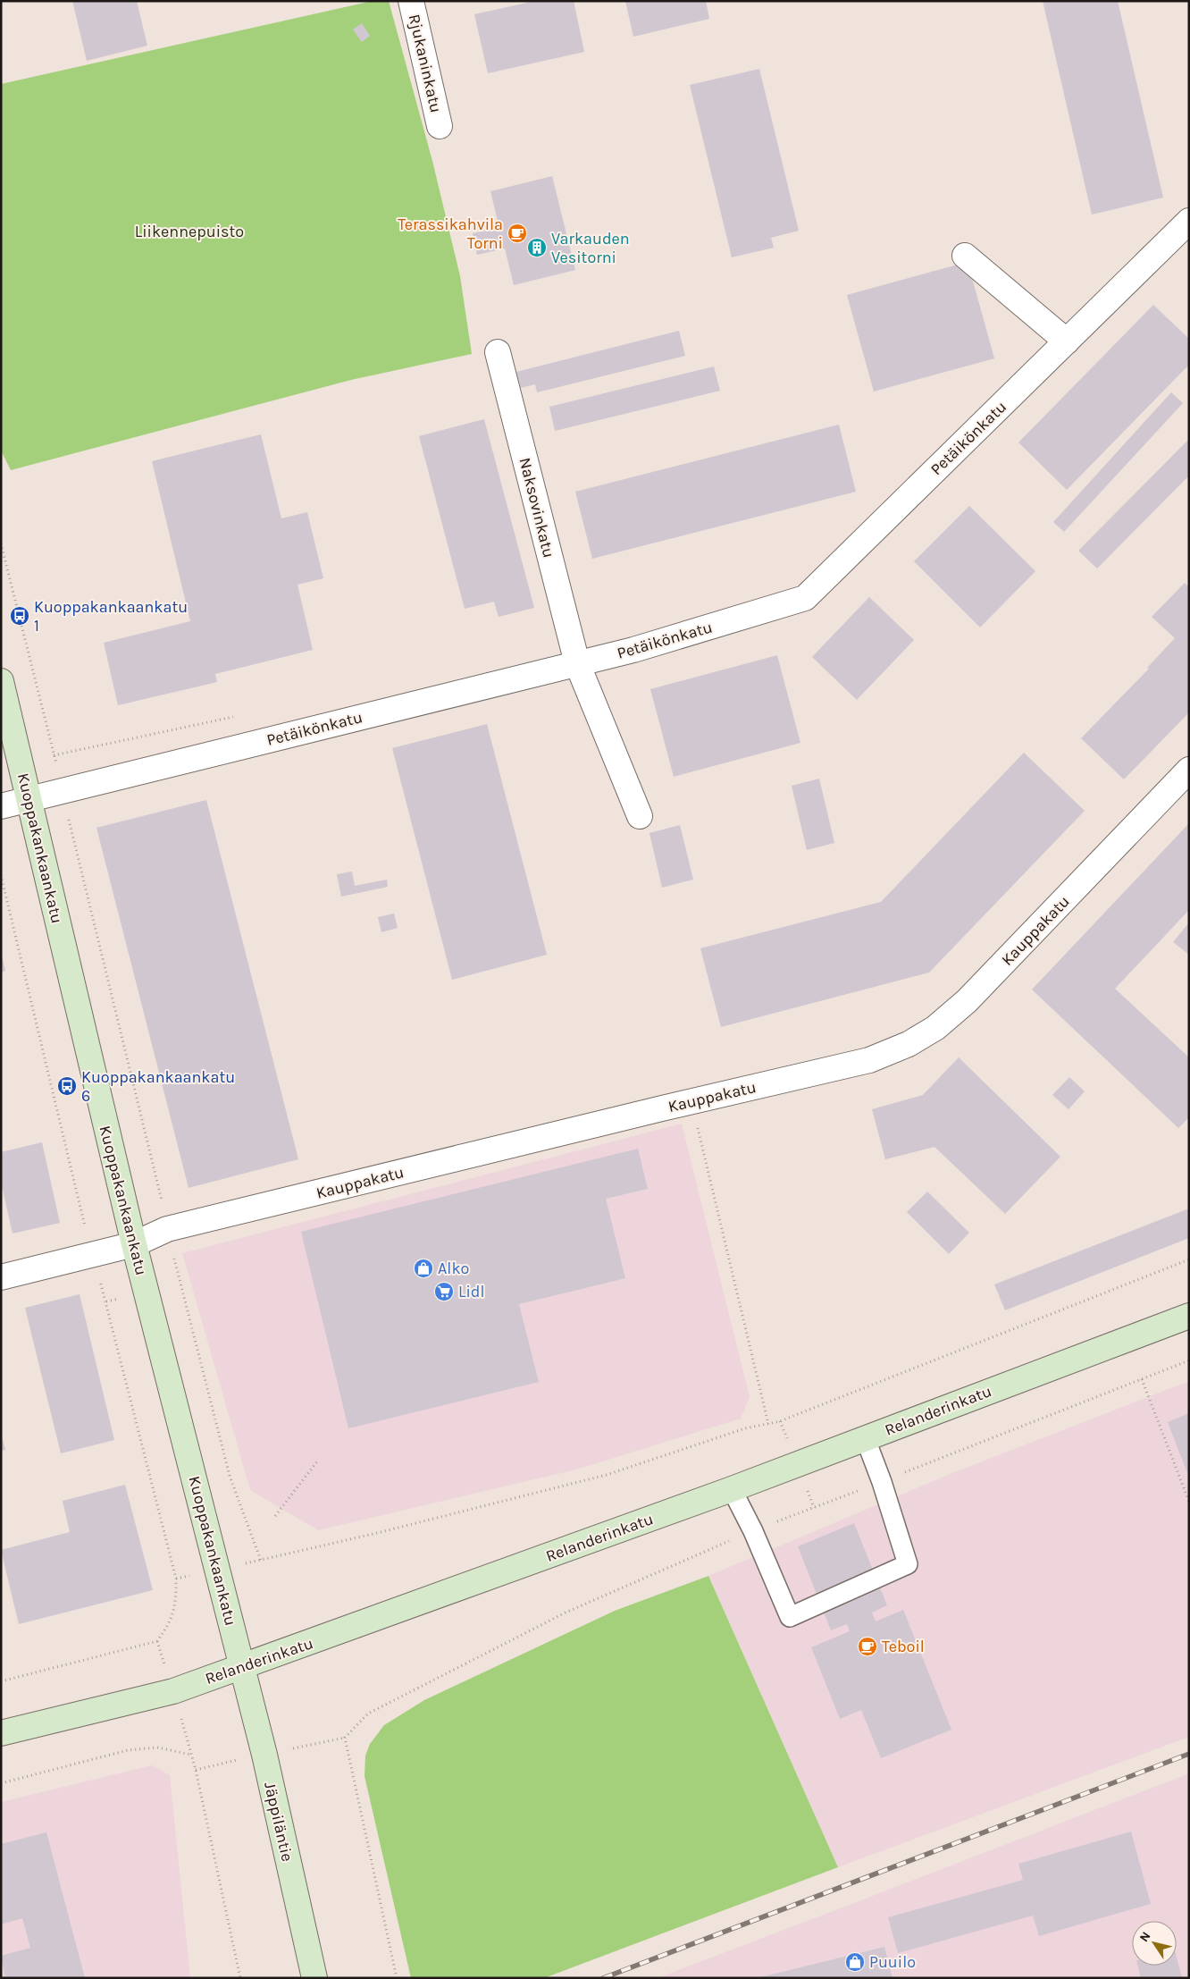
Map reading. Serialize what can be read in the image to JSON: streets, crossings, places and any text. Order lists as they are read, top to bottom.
{
  "streets": {
    "main road": ["Kuoppakankaankatu", "Relanderinkatu", "Jäppiläntie"],
    "street": [
      "Rjukaninkatu",
      "Petäikönkatu",
      "Naksovinkatu",
      "Kauppakatu"
    ]
  },
  "crossings": [
    ["Petäikönkatu", "Naksovinkatu"],
    ["Petäikönkatu", "Kuoppakankaankatu"],
    ["Kuoppakankaankatu", "Kauppakatu"],
    ["Kuoppakankaankatu", "Relanderinkatu"],
    ["Kuoppakankaankatu", "Jäppiläntie"],
    ["Relanderinkatu", "Jäppiläntie"]
  ],
  "parks": ["Liikennepuisto"],
  "places": {
    "cafe": ["Terassikahvila Torni", "Teboil"],
    "building": ["Varkauden Vesitorni"],
    "bus stop": ["Kuoppakankaankatu 1", "Kuoppakankaankatu 6"],
    "shop": ["Alko", "Puuilo"],
    "supermarket": ["Lidl"]
  },
  "north": "top left"
}
